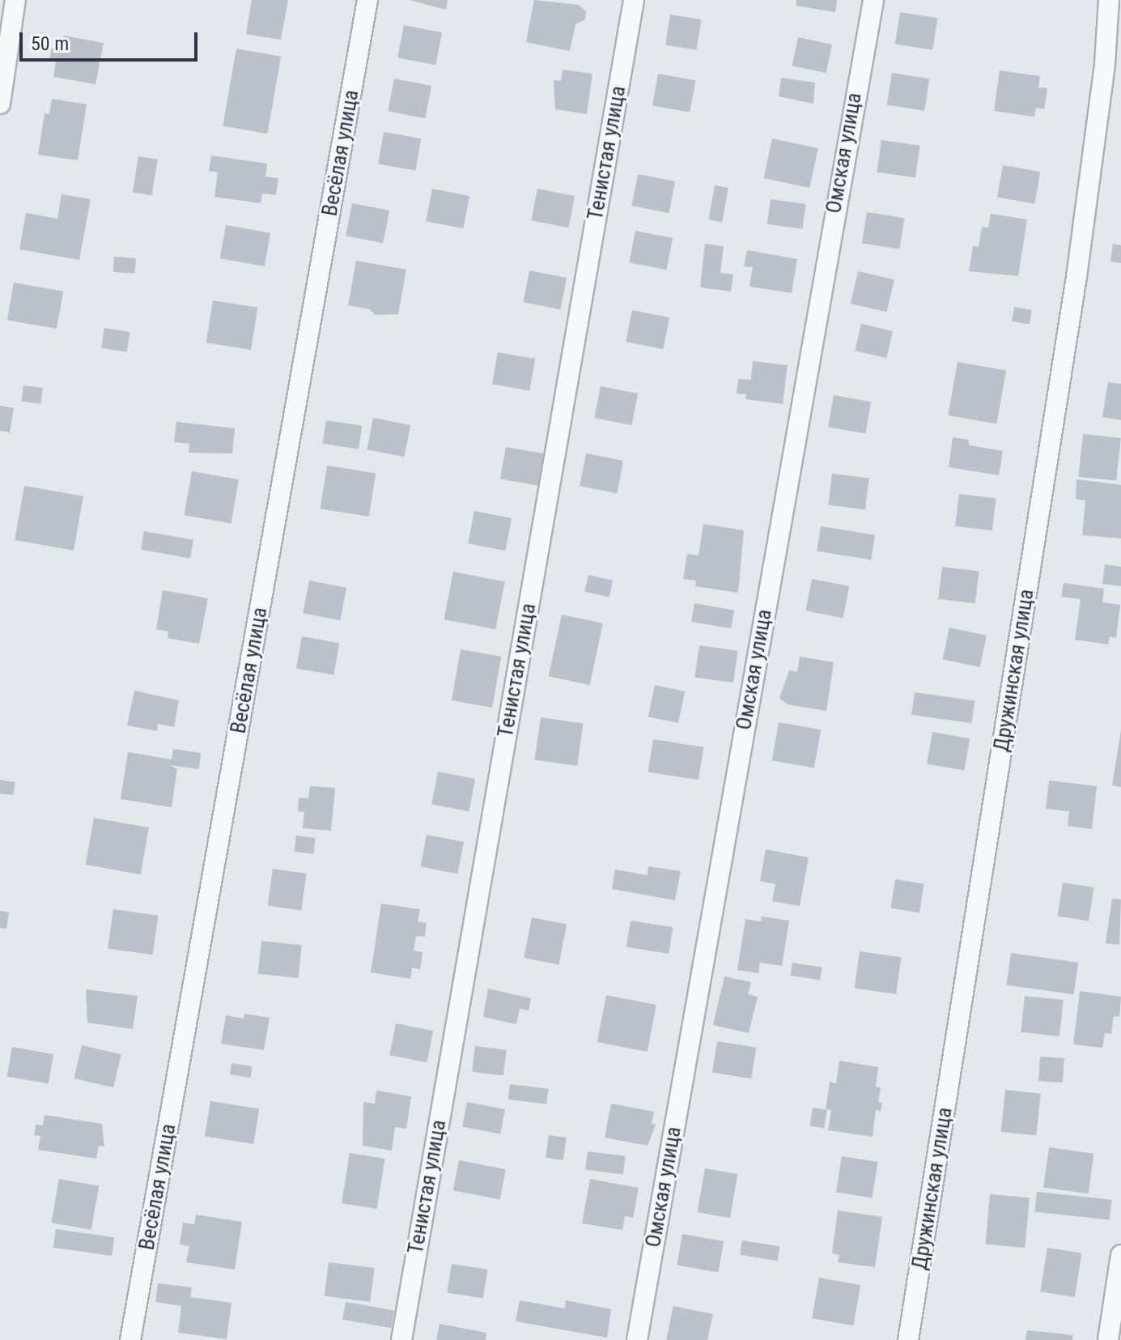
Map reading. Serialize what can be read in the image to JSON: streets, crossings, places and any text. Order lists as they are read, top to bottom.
{
  "streets": {
    "street": [
      "Весёлая улица",
      "Тенистая улица",
      "Омская улица",
      "Дружинская улица"
    ]
  },
  "scale_bar": "50 m"
}
